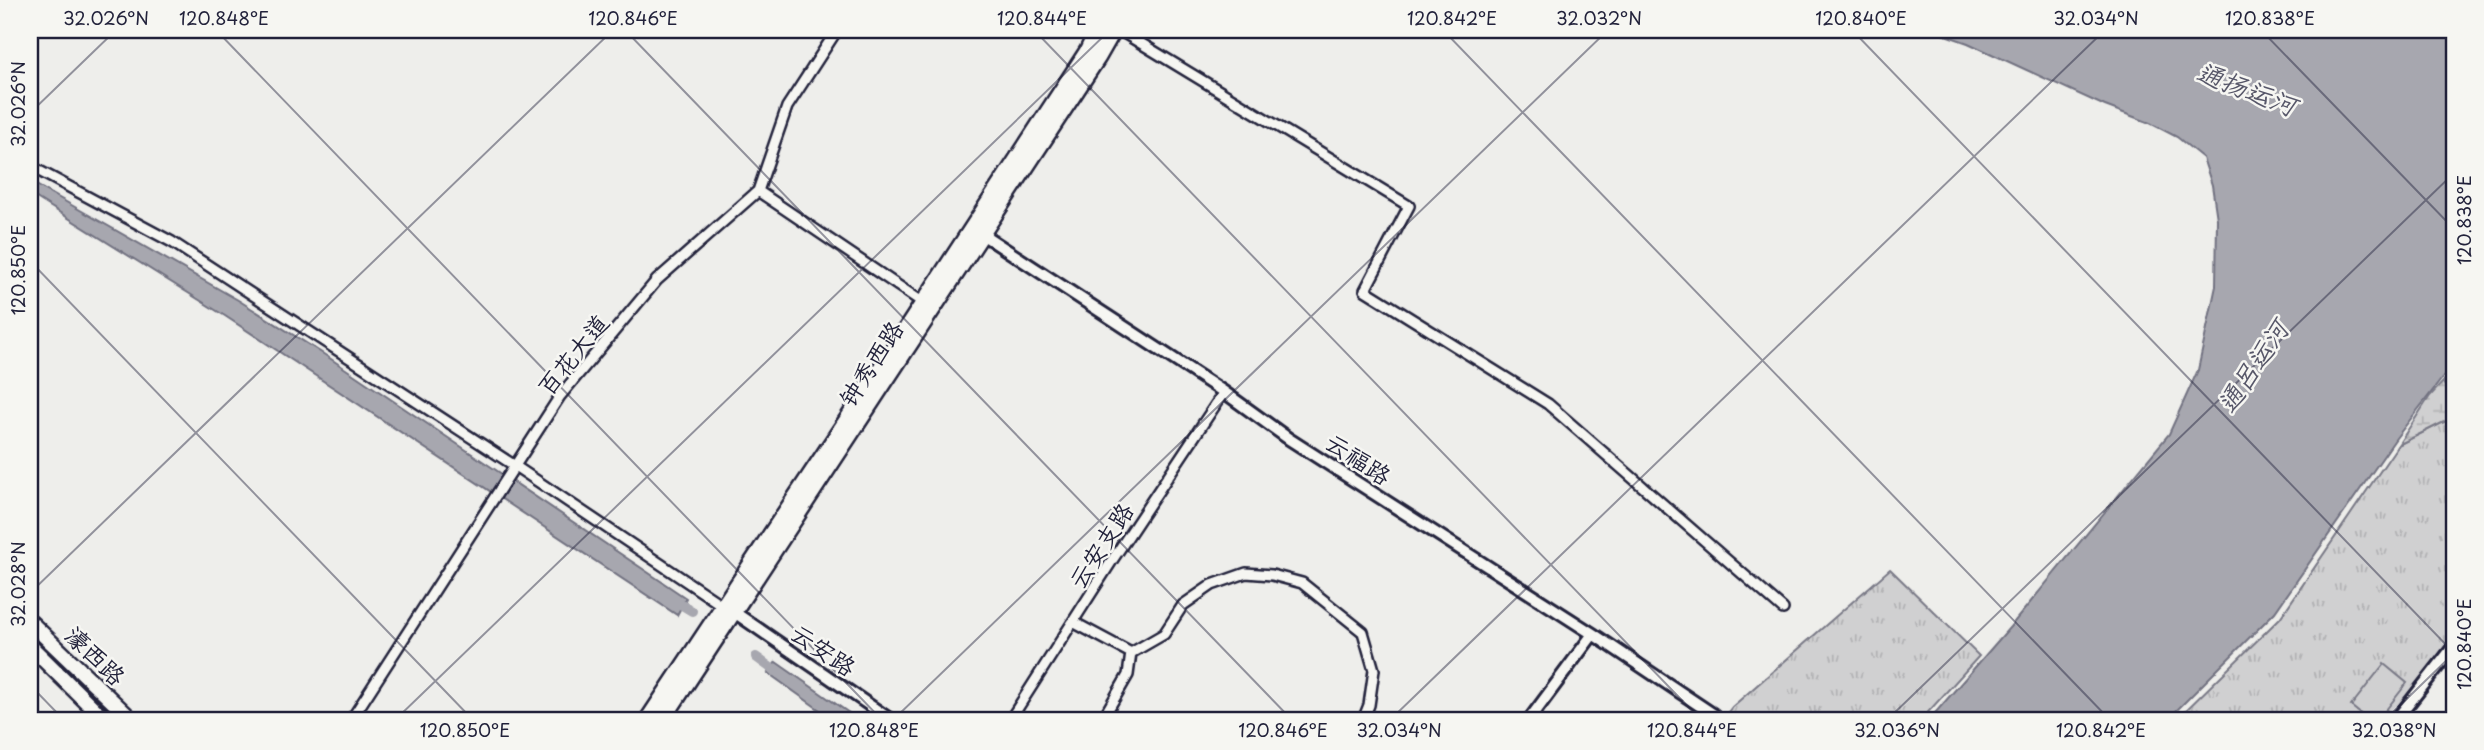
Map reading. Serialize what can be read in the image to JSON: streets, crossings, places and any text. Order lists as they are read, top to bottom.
{
  "streets": {
    "main road": ["钟秀西路", "濠西路"],
    "street": [
      "百花大道",
      "云福路",
      "云安支路",
      "云安路"
    ]
  },
  "crossings": [
    ["钟秀西路", "云福路"],
    ["钟秀西路", "云安路"],
    ["云福路", "云安支路"]
  ],
  "water": ["通扬运河", "通吕运河"],
  "coordinates": [
    "32.026°N",
    "120.848°E",
    "120.846°E",
    "120.844°E",
    "120.842°E",
    "32.032°N",
    "120.840°E",
    "32.034°N",
    "120.838°E",
    "120.850°E",
    "32.028°N",
    "32.036°N",
    "32.038°N"
  ]
}
